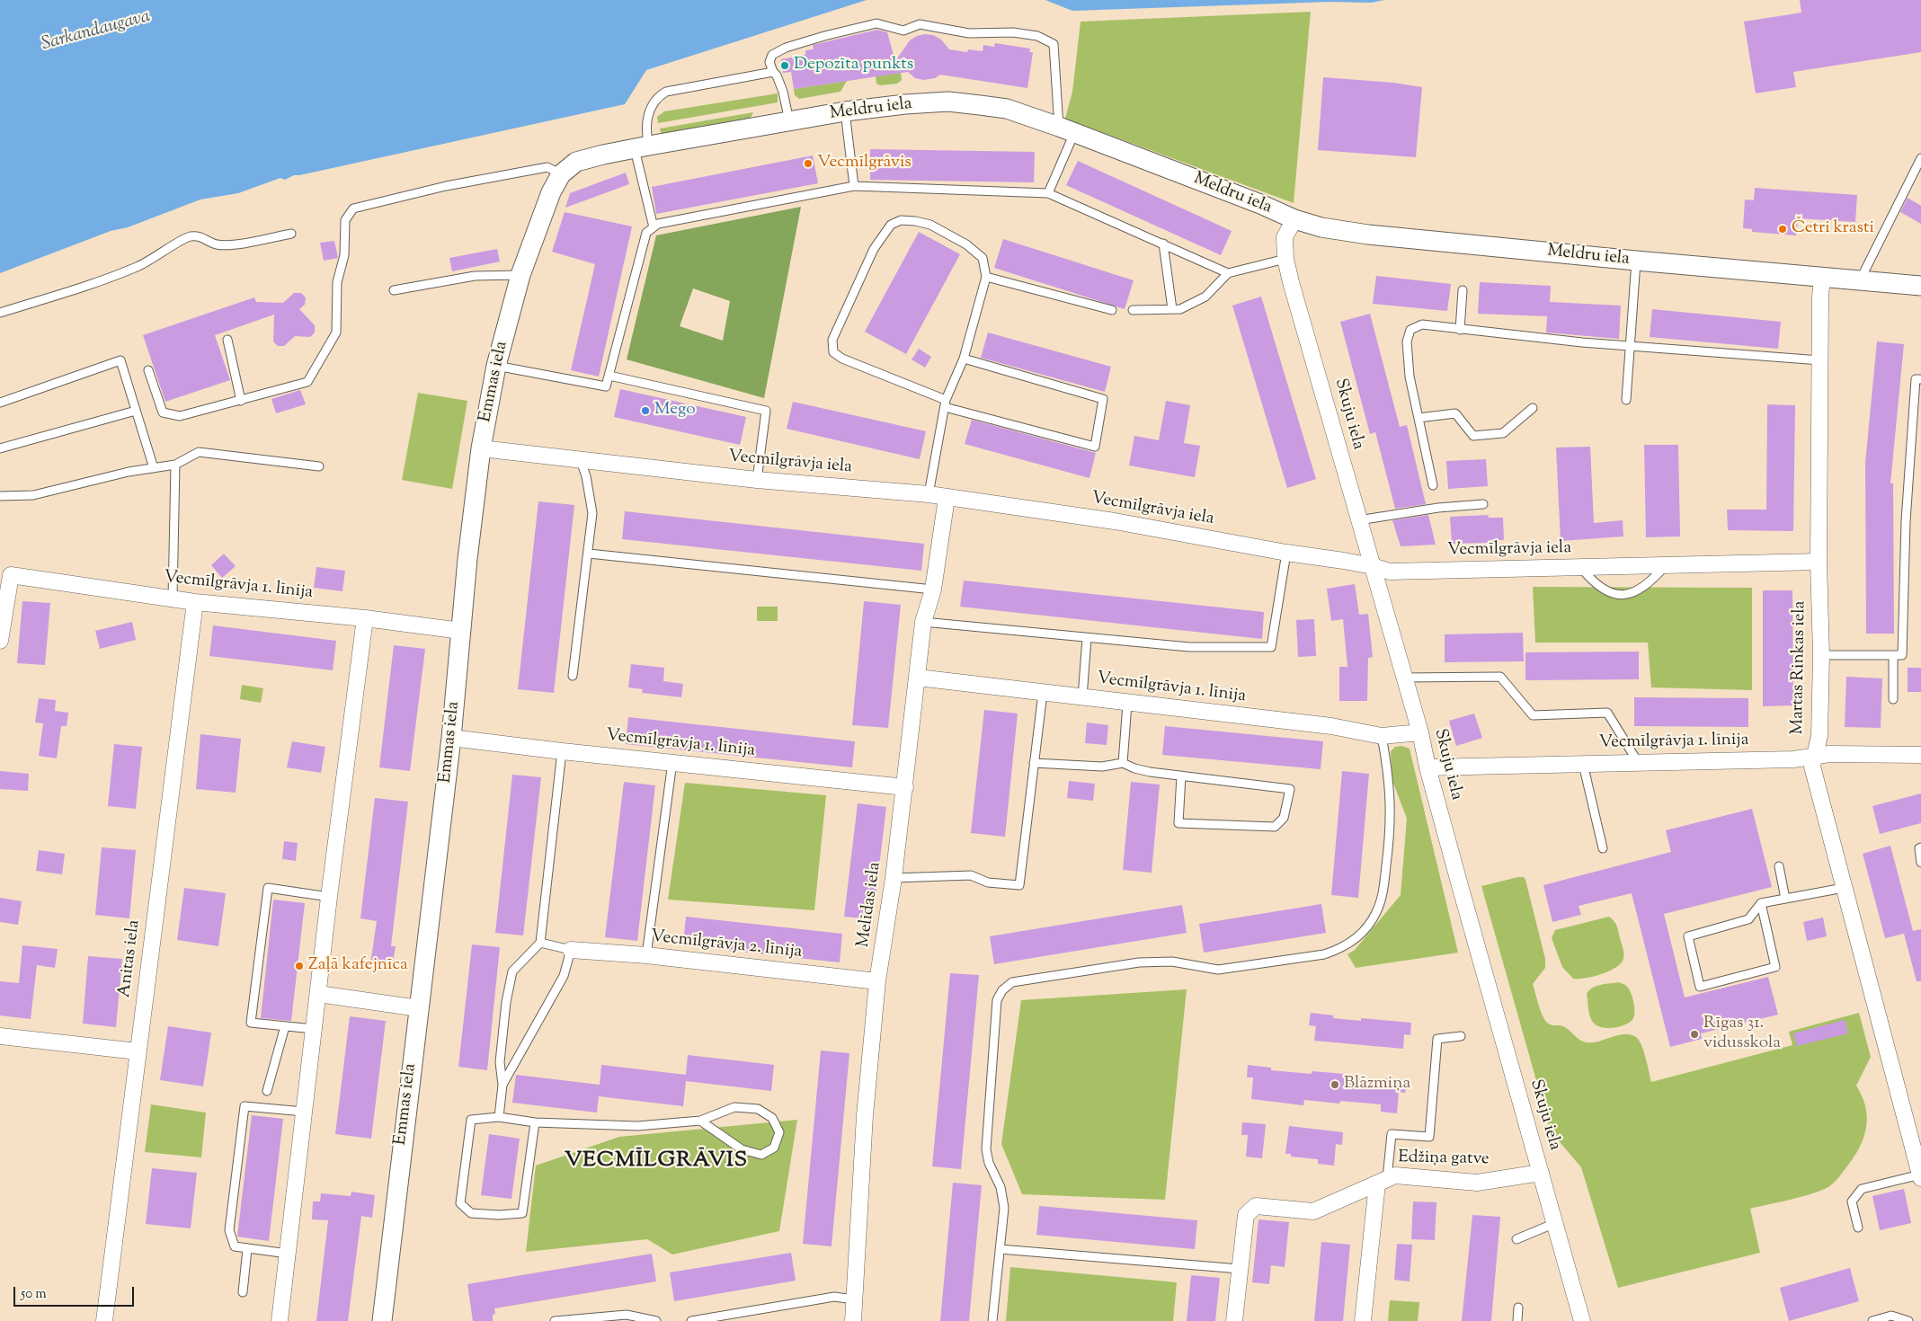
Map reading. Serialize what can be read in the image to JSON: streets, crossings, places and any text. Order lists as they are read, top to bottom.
{
  "streets": {
    "street": [
      "Meldru iela",
      "Emmas iela",
      "Skuju iela",
      "Vecmīlgrāvja iela",
      "Vecmīlgrāvja 1. līnija",
      "Martas Rinkas iela",
      "Melīdas iela",
      "Vecmīlgrāvja 2. līnija",
      "Anitas iela",
      "Edžiņa gatve"
    ]
  },
  "crossings": [
    ["Meldru iela", "Emmas iela"],
    ["Meldru iela", "Skuju iela"],
    ["Meldru iela", "Martas Rinkas iela"],
    ["Emmas iela", "Vecmīlgrāvja iela"],
    ["Emmas iela", "Vecmīlgrāvja 1. līnija"],
    ["Skuju iela", "Vecmīlgrāvja iela"],
    ["Skuju iela", "Vecmīlgrāvja 1. līnija"],
    ["Skuju iela", "Edžiņa gatve"],
    ["Vecmīlgrāvja iela", "Martas Rinkas iela"],
    ["Vecmīlgrāvja iela", "Melīdas iela"],
    ["Vecmīlgrāvja 1. līnija", "Martas Rinkas iela"],
    ["Vecmīlgrāvja 1. līnija", "Melīdas iela"],
    ["Vecmīlgrāvja 1. līnija", "Anitas iela"],
    ["Melīdas iela", "Vecmīlgrāvja 2. līnija"]
  ],
  "districts": ["VECMĪLGRĀVIS"],
  "water": ["Sarkandaugava"],
  "places": [
    "Depozīta punkts",
    "Vecmīlgrāvis",
    "Četri krasti",
    "Mego",
    "Zaļā kafejnīca",
    "Rīgas 31. vidusskola",
    "Blāzmiņa"
  ],
  "scale_bar": "50 m"
}
